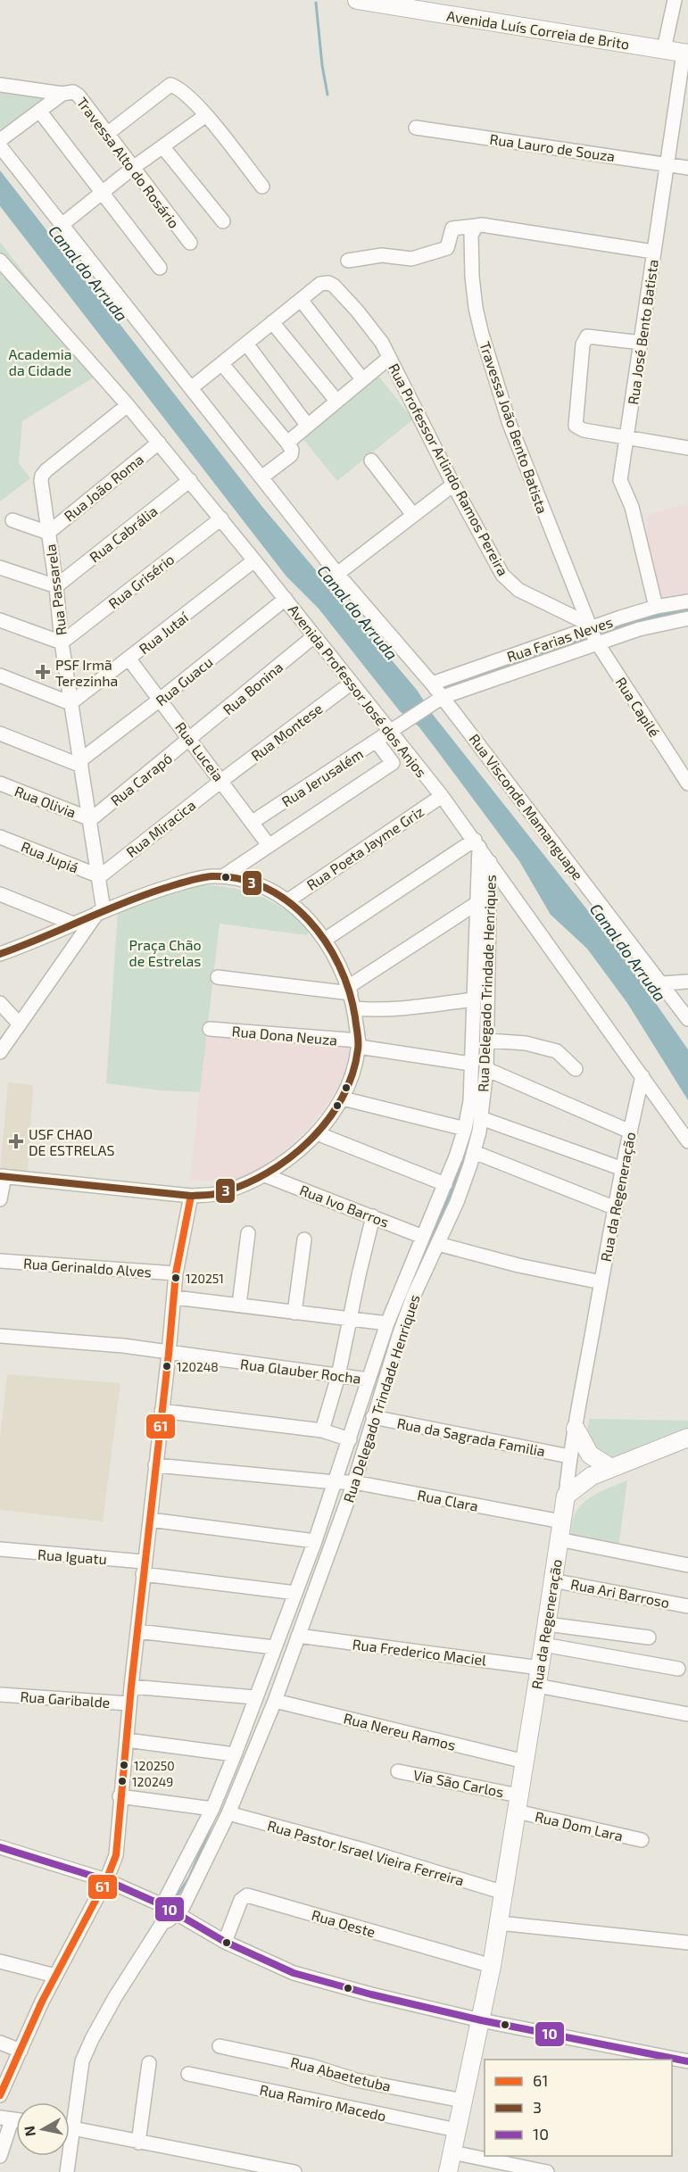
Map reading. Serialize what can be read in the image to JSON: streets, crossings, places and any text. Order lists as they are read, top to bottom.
{
  "streets": {
    "main road": ["Avenida Luís Correia de Brito", "Rua da Regeneração"],
    "street": [
      "Rua Lauro de Souza",
      "Travessa Alto do Rosário",
      "Rua José Bento Batista",
      "Travessa João Bento Batista",
      "Rua Professor Arlindo Ramos Pereira",
      "Rua João Roma",
      "Rua Cabrália",
      "Rua Grisério",
      "Rua Passarela",
      "Rua Jutaí",
      "Rua Farias Neves",
      "Rua Guacu",
      "Rua Bonina",
      "Avenida Professor José dos Anjos",
      "Rua Capilé",
      "Rua Montese",
      "Rua Luceia",
      "Rua Jerusalém",
      "Rua Carapó",
      "Rua Olivia",
      "Rua Visconde Mamanguape",
      "Rua Miracica",
      "Rua Poeta Jayme Griz",
      "Rua Jupiá",
      "Rua Delegado Trindade Henriques",
      "Rua Dona Neuza",
      "Rua Ivo Barros",
      "Rua Gerinaldo Alves",
      "Rua Glauber Rocha",
      "Rua da Sagrada Familia",
      "Rua Clara",
      "Rua Iguatu",
      "Rua Ari Barroso",
      "Rua Frederico Maciel",
      "Rua Garibalde",
      "Rua Nereu Ramos",
      "Via São Carlos",
      "Rua Dom Lara",
      "Rua Pastor Israel Vieira Ferreira",
      "Rua Oeste",
      "Rua Abaetetuba",
      "Rua Ramiro Macedo"
    ]
  },
  "crossings": [
    ["Avenida Luís Correia de Brito", "Rua José Bento Batista"],
    ["Rua Lauro de Souza", "Rua José Bento Batista"],
    ["Rua José Bento Batista", "Rua Farias Neves"],
    ["Travessa João Bento Batista", "Rua Professor Arlindo Ramos Pereira"],
    ["Travessa João Bento Batista", "Rua Farias Neves"],
    ["Travessa João Bento Batista", "Rua Capilé"],
    ["Rua Professor Arlindo Ramos Pereira", "Rua Farias Neves"],
    ["Rua Professor Arlindo Ramos Pereira", "Rua Capilé"],
    ["Rua João Roma", "Rua Passarela"],
    ["Rua João Roma", "Avenida Professor José dos Anjos"],
    ["Rua Cabrália", "Rua Passarela"],
    ["Rua Cabrália", "Avenida Professor José dos Anjos"],
    ["Rua Grisério", "Rua Passarela"],
    ["Rua Grisério", "Avenida Professor José dos Anjos"],
    ["Rua Passarela", "Rua Jutaí"],
    ["Rua Passarela", "Rua Guacu"],
    ["Rua Passarela", "Avenida Professor José dos Anjos"],
    ["Rua Passarela", "Rua Carapó"],
    ["Rua Passarela", "Rua Olivia"],
    ["Rua Passarela", "Rua Miracica"],
    ["Rua Passarela", "Rua Jupiá"],
    ["Rua Jutaí", "Avenida Professor José dos Anjos"],
    ["Rua Jutaí", "Rua Luceia"],
    ["Rua Farias Neves", "Avenida Professor José dos Anjos"],
    ["Rua Farias Neves", "Rua Capilé"],
    ["Rua Farias Neves", "Rua Jerusalém"],
    ["Rua Farias Neves", "Rua Visconde Mamanguape"],
    ["Rua Guacu", "Avenida Professor José dos Anjos"],
    ["Rua Guacu", "Rua Luceia"],
    ["Rua Bonina", "Avenida Professor José dos Anjos"],
    ["Rua Bonina", "Rua Luceia"],
    ["Rua Bonina", "Rua Carapó"],
    ["Avenida Professor José dos Anjos", "Rua Montese"],
    ["Avenida Professor José dos Anjos", "Rua Jerusalém"],
    ["Avenida Professor José dos Anjos", "Rua Poeta Jayme Griz"],
    ["Avenida Professor José dos Anjos", "Rua Delegado Trindade Henriques"],
    ["Avenida Professor José dos Anjos", "Rua da Regeneração"],
    ["Rua Montese", "Rua Luceia"],
    ["Rua Montese", "Rua Miracica"],
    ["Rua Luceia", "Rua Jerusalém"],
    ["Rua Luceia", "Rua Carapó"],
    ["Rua Luceia", "Rua Miracica"],
    ["Rua Carapó", "Rua Olivia"],
    ["Rua Miracica", "Rua Jupiá"],
    ["Rua Delegado Trindade Henriques", "Rua Dona Neuza"],
    ["Rua Delegado Trindade Henriques", "Rua Ivo Barros"],
    ["Rua Delegado Trindade Henriques", "Rua Glauber Rocha"],
    ["Rua Delegado Trindade Henriques", "Rua da Sagrada Familia"],
    ["Rua Delegado Trindade Henriques", "Rua Clara"],
    ["Rua Delegado Trindade Henriques", "Rua Iguatu"],
    ["Rua Delegado Trindade Henriques", "Rua Frederico Maciel"],
    ["Rua Delegado Trindade Henriques", "Rua Nereu Ramos"],
    ["Rua Delegado Trindade Henriques", "Rua Pastor Israel Vieira Ferreira"],
    ["Rua da Regeneração", "Rua da Sagrada Familia"],
    ["Rua da Regeneração", "Rua Clara"],
    ["Rua da Regeneração", "Rua Ari Barroso"],
    ["Rua da Regeneração", "Rua Frederico Maciel"],
    ["Rua da Regeneração", "Rua Nereu Ramos"],
    ["Rua da Regeneração", "Via São Carlos"],
    ["Rua da Regeneração", "Rua Dom Lara"],
    ["Rua da Regeneração", "Rua Pastor Israel Vieira Ferreira"],
    ["Rua da Regeneração", "Rua Oeste"],
    ["Rua da Regeneração", "Rua Abaetetuba"],
    ["Rua da Regeneração", "Rua Ramiro Macedo"],
    ["Via São Carlos", "Rua Dom Lara"]
  ],
  "water": ["Canal do Arruda"],
  "parks": ["Academia da Cidade", "Praça Chão de Estrelas"],
  "places": {
    "health": ["PSF Irmã Terezinha", "USF CHAO DE ESTRELAS"],
    "other": [
      "120251",
      "120248",
      "120250",
      "120249"
    ]
  },
  "lines": ["transit line 3", "transit line 61", "transit line 10"],
  "legend": ["61", "3", "10"],
  "north": "left"
}
